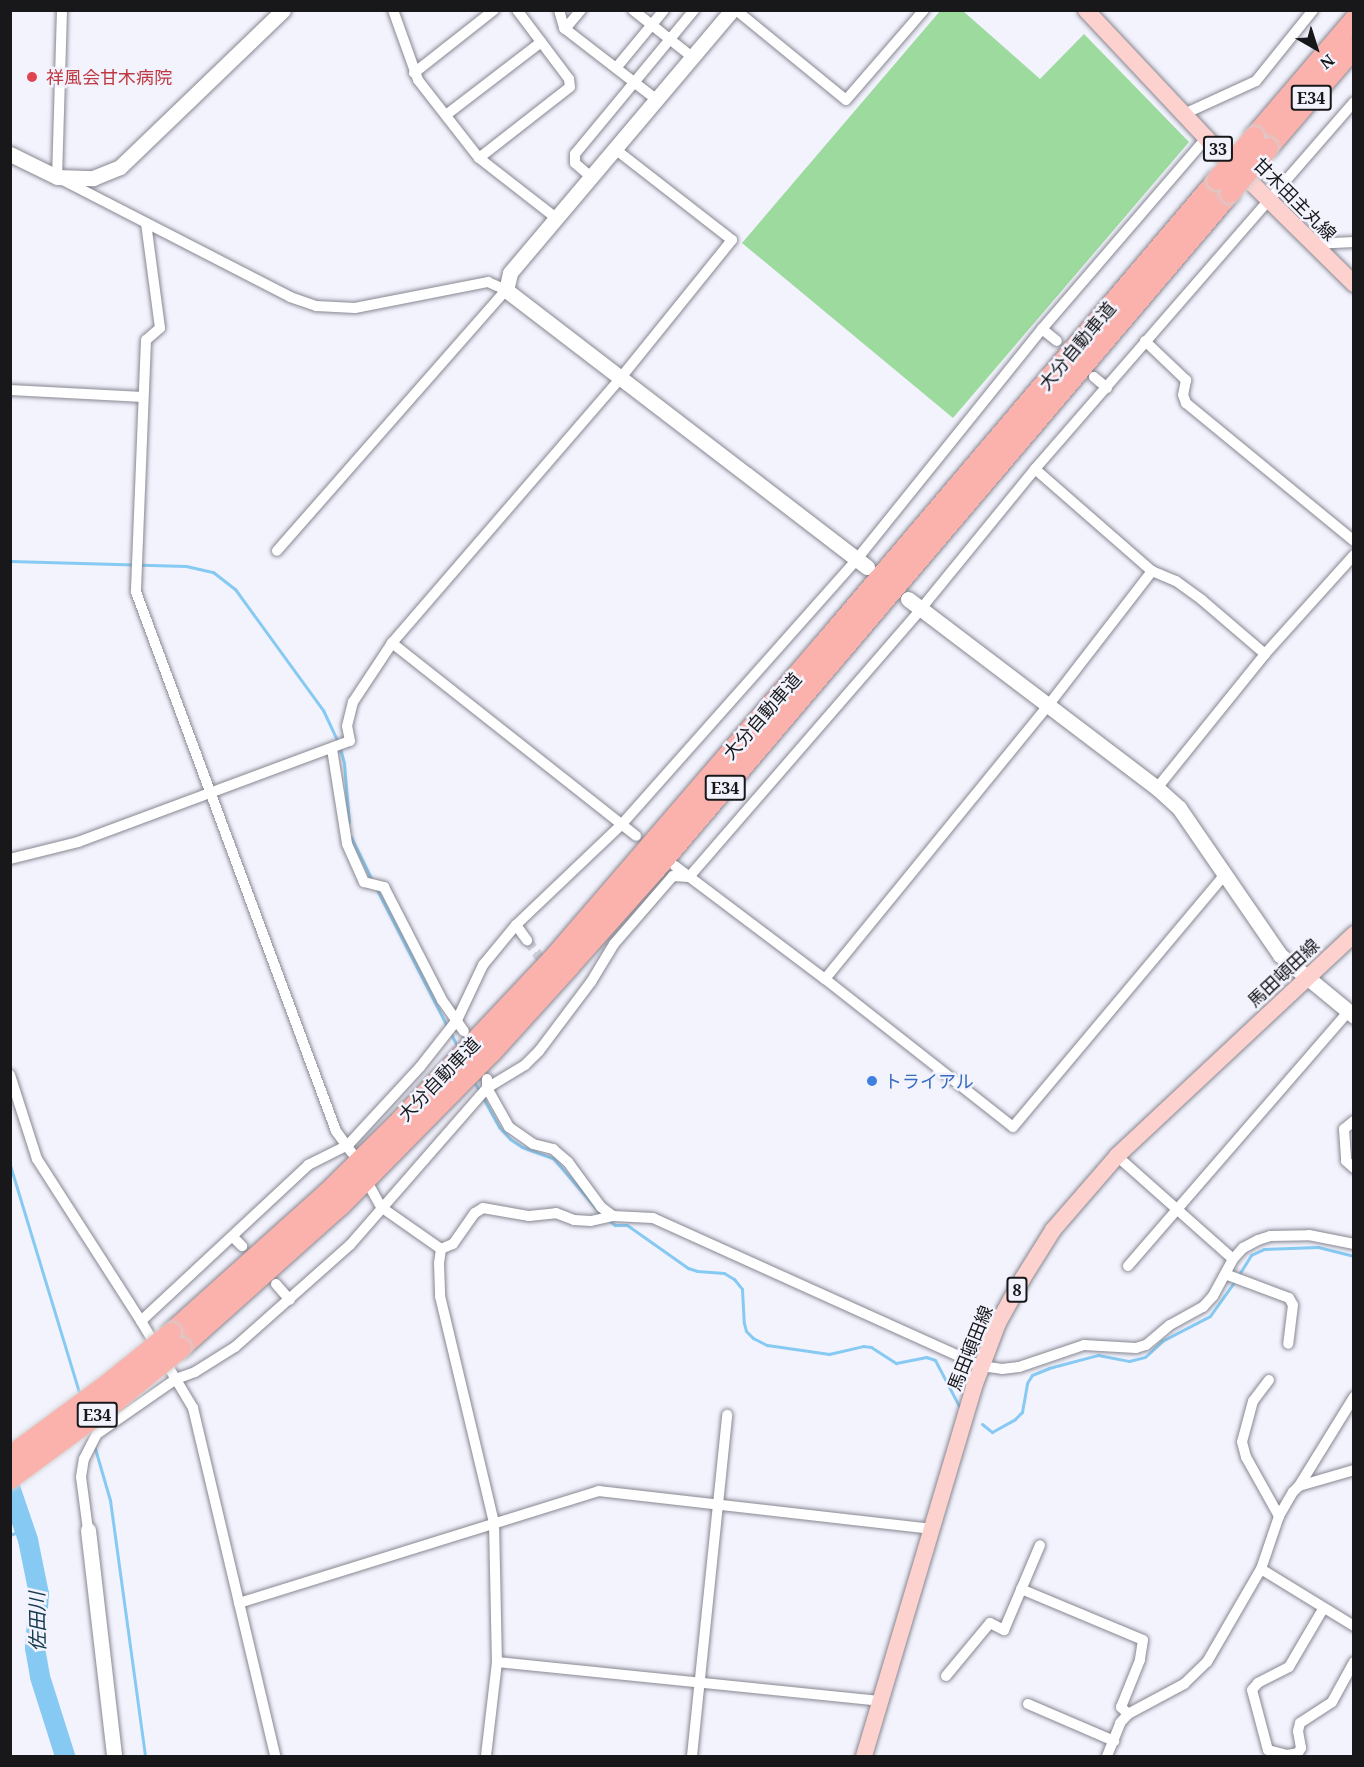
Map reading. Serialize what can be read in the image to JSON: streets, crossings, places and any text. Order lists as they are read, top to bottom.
{
  "streets": {
    "highway": ["E34", "大分自動車道"],
    "main road": [
      "33",
      "甘木田主丸線",
      "馬田頓田線",
      "8"
    ]
  },
  "water": ["佐田川"],
  "places": ["祥風会甘木病院", "トライアル"],
  "north": "bottom right"
}
